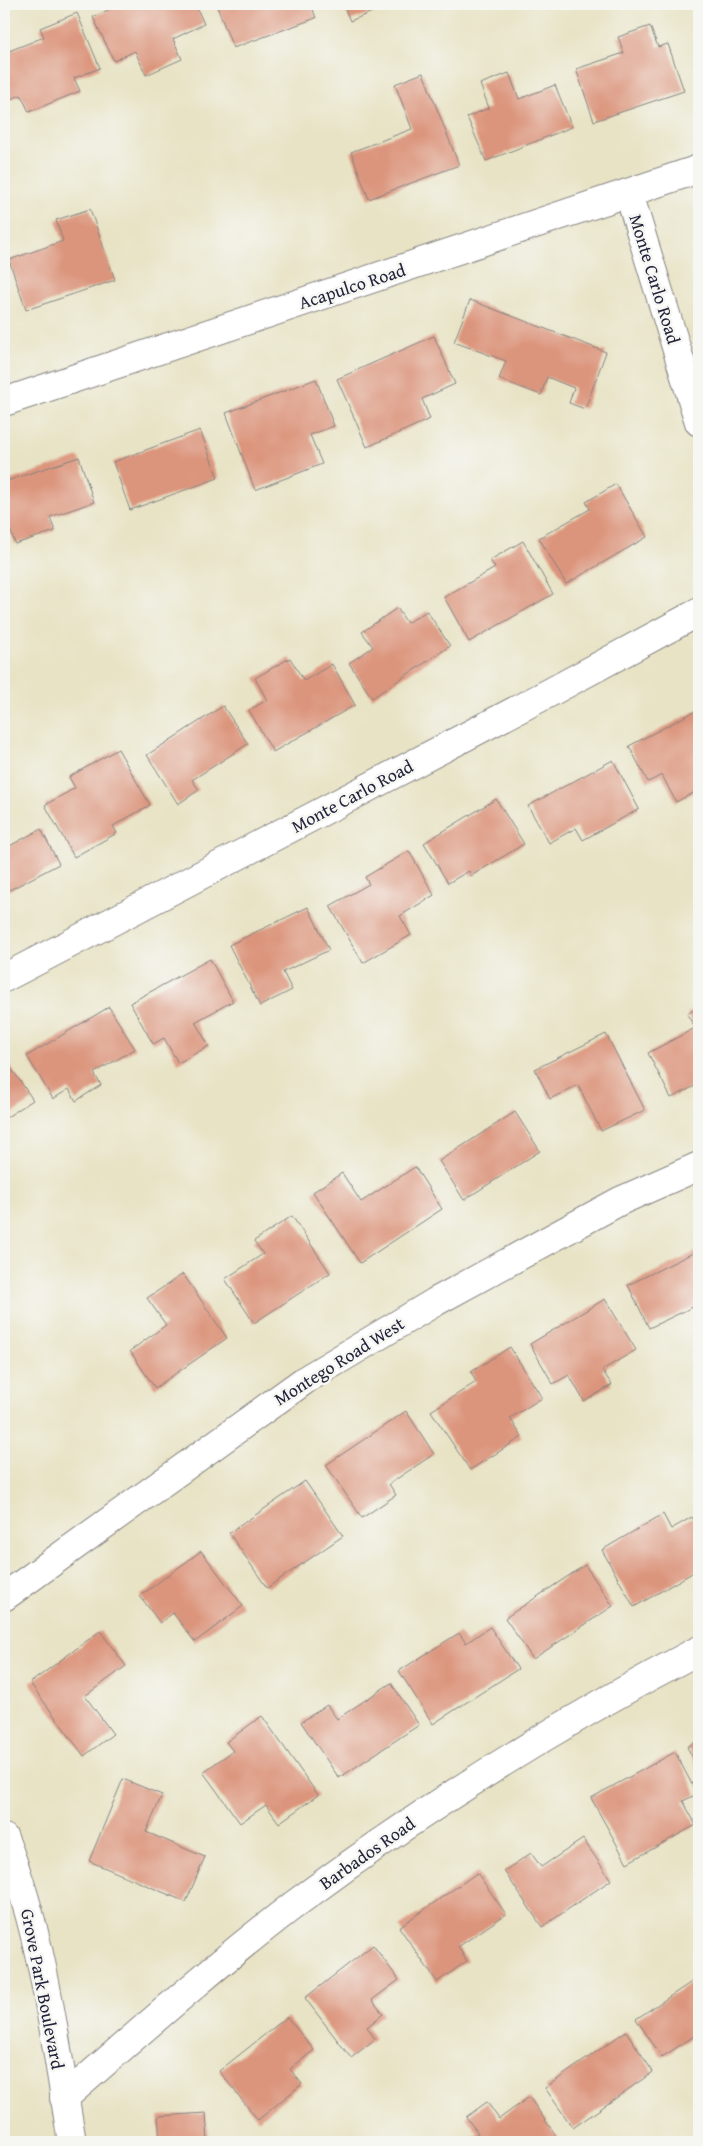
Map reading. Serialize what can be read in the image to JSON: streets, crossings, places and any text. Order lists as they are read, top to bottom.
{
  "streets": {
    "street": [
      "Monte Carlo Road",
      "Acapulco Road",
      "Montego Road West",
      "Barbados Road",
      "Grove Park Boulevard"
    ]
  },
  "crossings": [
    ["Monte Carlo Road", "Acapulco Road"],
    ["Barbados Road", "Grove Park Boulevard"]
  ]
}
